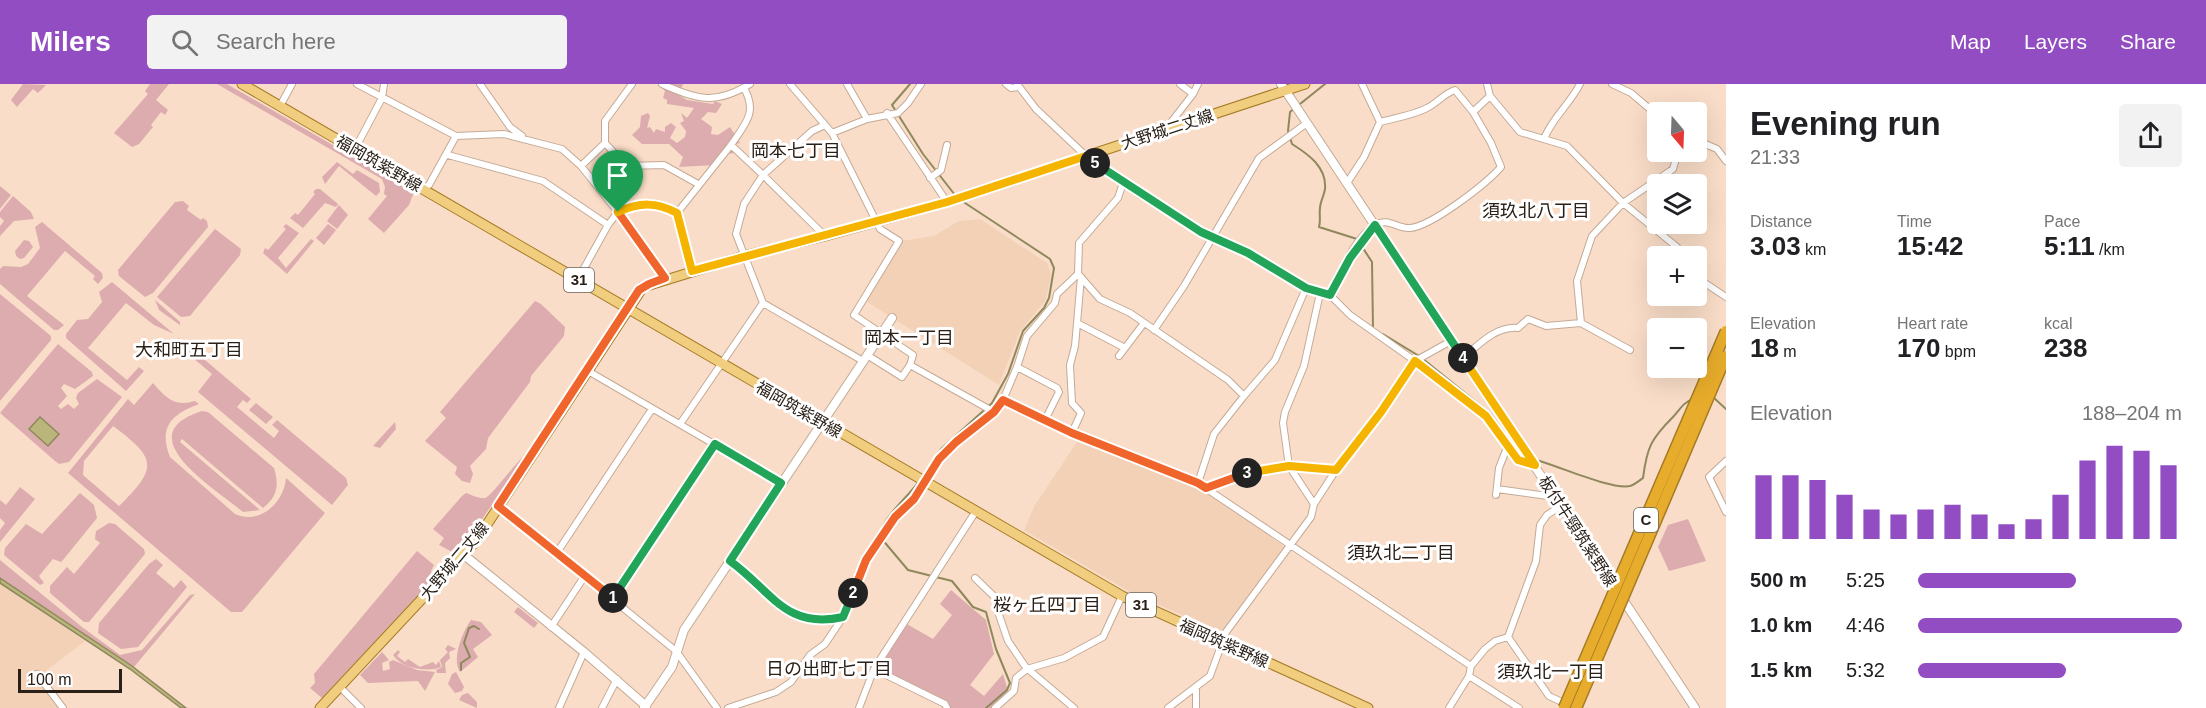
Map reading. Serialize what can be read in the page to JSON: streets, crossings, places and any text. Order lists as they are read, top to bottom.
{
  "streets": {
    "highway": ["C"],
    "main road": [
      "大野城二丈線",
      "福岡筑紫野線",
      "31",
      "板付牛頸筑紫野線"
    ]
  },
  "crossings": [
    ["大野城二丈線", "福岡筑紫野線"],
    ["大野城二丈線", "板付牛頸筑紫野線"]
  ],
  "districts": [
    "岡本七丁目",
    "須玖北八丁目",
    "岡本一丁目",
    "大和町五丁目",
    "須玖北二丁目",
    "桜ヶ丘四丁目",
    "日の出町七丁目",
    "須玖北一丁目"
  ],
  "scale_bar": "100 m",
  "north": "bottom",
  "page": {
    "header": "Milers",
    "search": "Search here",
    "nav": ["Map", "Layers", "Share"],
    "heading": ["Evening run", "21:33"],
    "map_buttons": ["+", "−"],
    "pins": [
      "5",
      "4",
      "3",
      "2",
      "1"
    ],
    "stats": [
      ["Distance", "3.03 km"],
      ["Time", "15:42"],
      ["Pace", "5:11 /km"],
      ["Elevation", "18 m"],
      ["Heart rate", "170 bpm"],
      ["kcal", "238"]
    ],
    "chart": ["Elevation", "188–204 m"],
    "list": [
      {
        "name": "500 m",
        "note": "5:25"
      },
      {
        "name": "1.0 km",
        "note": "4:46"
      },
      {
        "name": "1.5 km",
        "note": "5:32"
      }
    ],
    "scale": "100 m"
  }
}
